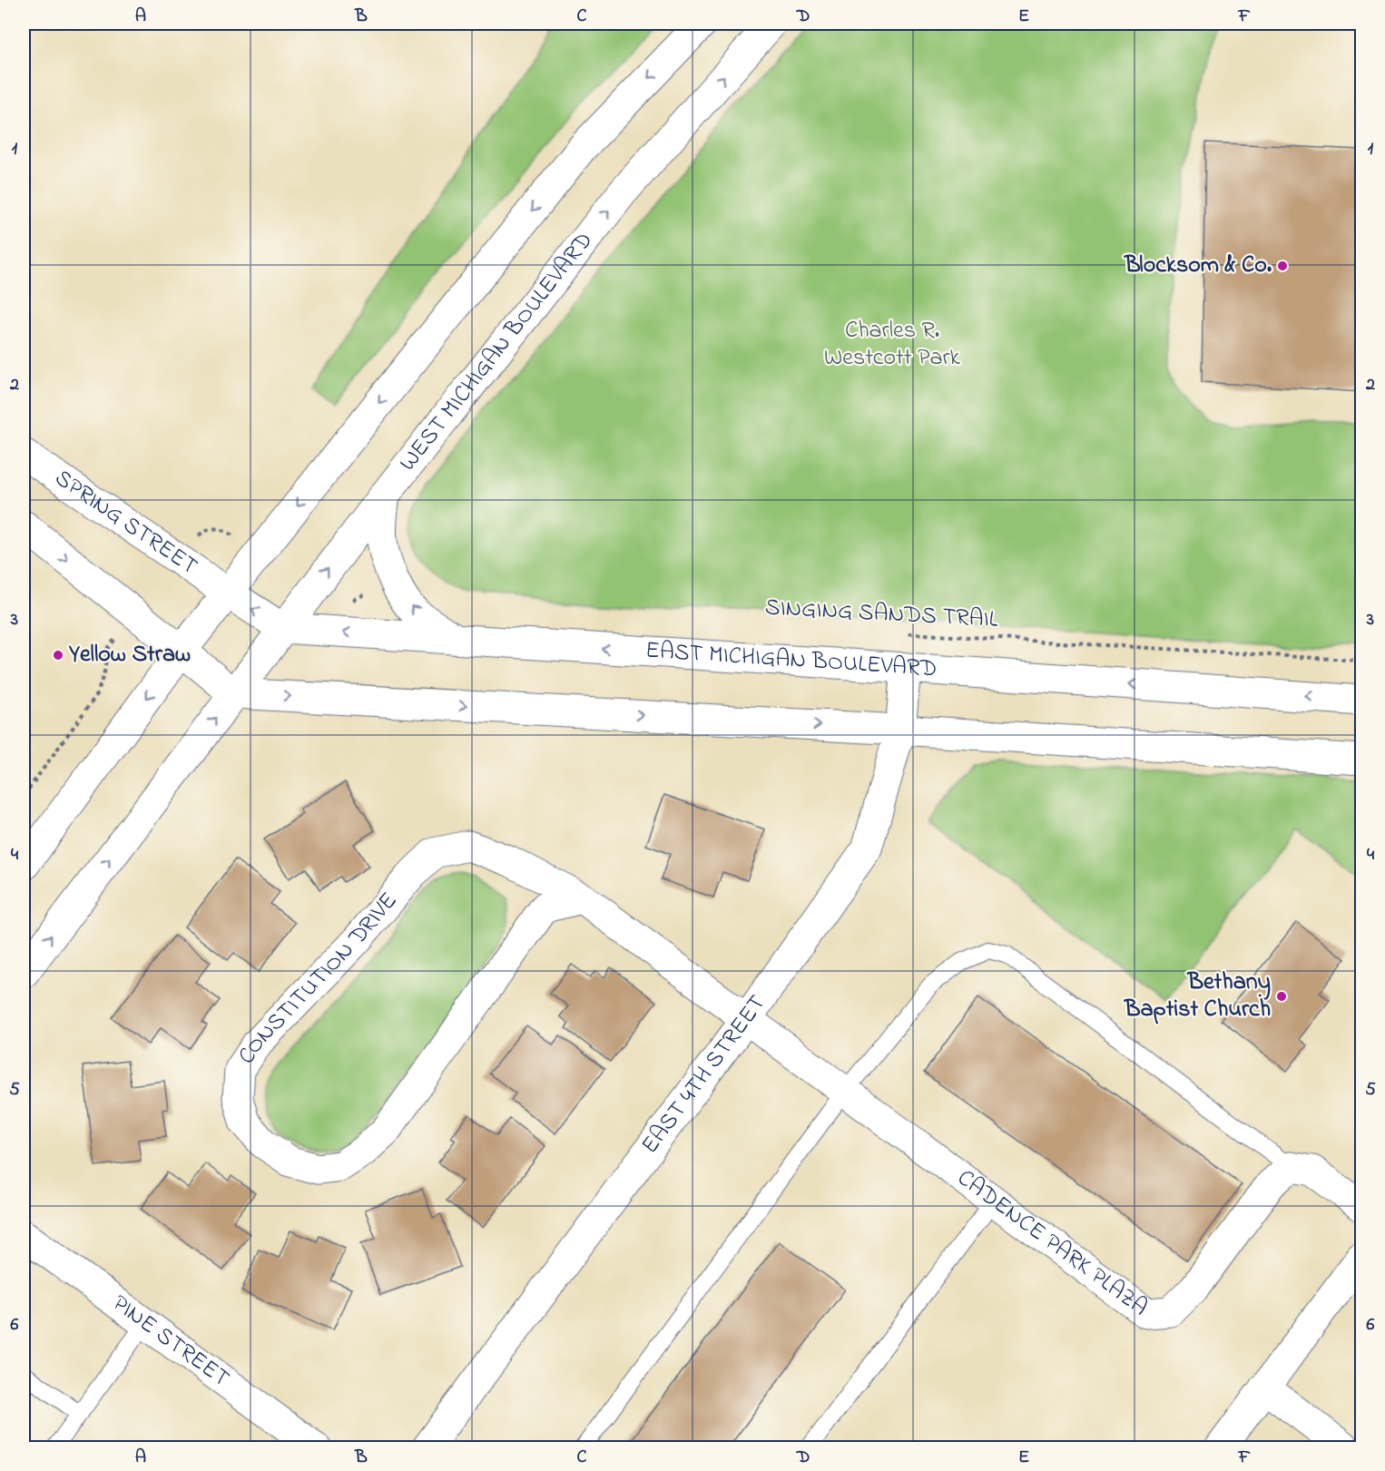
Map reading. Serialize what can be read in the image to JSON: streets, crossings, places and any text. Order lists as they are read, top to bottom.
{
  "streets": {
    "main road": [
      "WEST MICHIGAN BOULEVARD",
      "SPRING STREET",
      "EAST MICHIGAN BOULEVARD",
      "CONSTITUTION DRIVE",
      "EAST 4TH STREET",
      "CADENCE PARK PLAZA",
      "PINE STREET"
    ],
    "path": ["SINGING SANDS TRAIL"]
  },
  "crossings": [
    ["WEST MICHIGAN BOULEVARD", "EAST MICHIGAN BOULEVARD"],
    ["SPRING STREET", "EAST MICHIGAN BOULEVARD"],
    ["EAST MICHIGAN BOULEVARD", "EAST 4TH STREET"],
    ["CONSTITUTION DRIVE", "EAST 4TH STREET"],
    ["CONSTITUTION DRIVE", "CADENCE PARK PLAZA"],
    ["EAST 4TH STREET", "CADENCE PARK PLAZA"]
  ],
  "parks": ["Charles R. Westcott Park"],
  "places": ["Blocksom & Co.", "Yellow Straw", "Bethany Baptist Church"],
  "grid": {
    "columns": [
      "A",
      "B",
      "C",
      "D",
      "E",
      "F"
    ],
    "rows": [
      "1",
      "2",
      "3",
      "4",
      "5",
      "6"
    ]
  }
}
